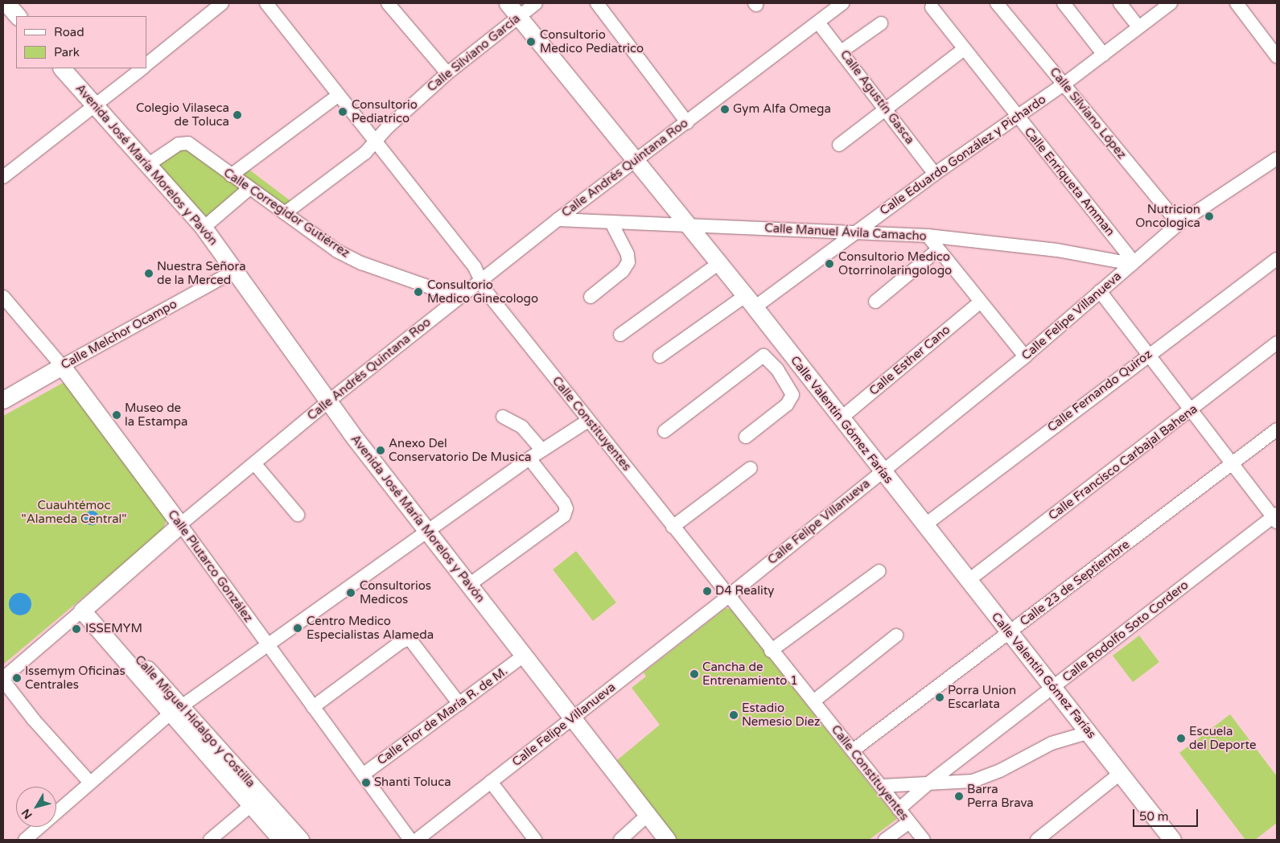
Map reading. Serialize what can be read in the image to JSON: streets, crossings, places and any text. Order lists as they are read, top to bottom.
{
  "streets": {
    "main road": [
      "Avenida José María Morelos y Pavón",
      "Calle Andrés Quintana Roo",
      "Calle Melchor Ocampo",
      "Calle Valentín Gómez Farías",
      "Calle Plutarco González",
      "Calle Miguel Hidalgo y Costilla"
    ],
    "street": [
      "Calle Silviano García",
      "Calle Agustín Gasca",
      "Calle Silviano López",
      "Calle Eduardo González y Pichardo",
      "Calle Enriqueta Amman",
      "Calle Corregidor Gutiérrez",
      "Calle Manuel Ávila Camacho",
      "Calle Felipe Villanueva",
      "Calle Esther Cano",
      "Calle Fernando Quiroz",
      "Calle Constituyentes",
      "Calle Francisco Carbajal Bahena",
      "Calle 23 de Septiembre",
      "Calle Rodolfo Soto Cordero",
      "Calle Flor de María R. de M."
    ]
  },
  "crossings": [
    ["Calle Silviano García", "Calle Corregidor Gutiérrez"],
    ["Calle Silviano García", "Calle Valentín Gómez Farías"],
    ["Calle Silviano García", "Calle Constituyentes"],
    ["Calle Agustín Gasca", "Calle Eduardo González y Pichardo"],
    ["Calle Agustín Gasca", "Calle Andrés Quintana Roo"],
    ["Calle Silviano López", "Calle Eduardo González y Pichardo"],
    ["Calle Silviano López", "Calle Felipe Villanueva"],
    ["Calle Eduardo González y Pichardo", "Calle Enriqueta Amman"],
    ["Calle Eduardo González y Pichardo", "Calle Manuel Ávila Camacho"],
    ["Calle Eduardo González y Pichardo", "Calle Valentín Gómez Farías"],
    ["Avenida José María Morelos y Pavón", "Calle Andrés Quintana Roo"],
    ["Avenida José María Morelos y Pavón", "Calle Corregidor Gutiérrez"],
    ["Avenida José María Morelos y Pavón", "Calle Felipe Villanueva"],
    ["Avenida José María Morelos y Pavón", "Calle Melchor Ocampo"],
    ["Avenida José María Morelos y Pavón", "Calle Flor de María R. de M."],
    ["Calle Andrés Quintana Roo", "Calle Corregidor Gutiérrez"],
    ["Calle Andrés Quintana Roo", "Calle Manuel Ávila Camacho"],
    ["Calle Andrés Quintana Roo", "Calle Valentín Gómez Farías"],
    ["Calle Andrés Quintana Roo", "Calle Constituyentes"],
    ["Calle Andrés Quintana Roo", "Calle Plutarco González"],
    ["Calle Andrés Quintana Roo", "Calle Miguel Hidalgo y Costilla"],
    ["Calle Enriqueta Amman", "Calle Manuel Ávila Camacho"],
    ["Calle Enriqueta Amman", "Calle Felipe Villanueva"],
    ["Calle Manuel Ávila Camacho", "Calle Felipe Villanueva"],
    ["Calle Manuel Ávila Camacho", "Calle Valentín Gómez Farías"],
    ["Calle Felipe Villanueva", "Calle Valentín Gómez Farías"],
    ["Calle Felipe Villanueva", "Calle Constituyentes"],
    ["Calle Melchor Ocampo", "Calle Plutarco González"],
    ["Calle Esther Cano", "Calle Valentín Gómez Farías"],
    ["Calle Fernando Quiroz", "Calle Valentín Gómez Farías"],
    ["Calle Valentín Gómez Farías", "Calle Francisco Carbajal Bahena"],
    ["Calle Valentín Gómez Farías", "Calle 23 de Septiembre"],
    ["Calle Valentín Gómez Farías", "Calle Rodolfo Soto Cordero"],
    ["Calle Constituyentes", "Calle 23 de Septiembre"],
    ["Calle Constituyentes", "Calle Rodolfo Soto Cordero"],
    ["Calle Plutarco González", "Calle Flor de María R. de M."]
  ],
  "parks": ["Cuauhtémoc \"Alameda Central\""],
  "places": [
    "Consultorio Medico Pediatrico",
    "Gym Alfa Omega",
    "Consultorio Pediatrico",
    "Colegio Vilaseca de Toluca",
    "Nutricion Oncologica",
    "Consultorio Medico Otorrinolaringologo",
    "Nuestra Señora de la Merced",
    "Consultorio Medico Ginecologo",
    "Museo de la Estampa",
    "Anexo Del Conservatorio De Musica",
    "D4 Reality",
    "Consultorios Medicos",
    "Centro Medico Especialistas Alameda",
    "ISSEMYM",
    "Cancha de Entrenamiento 1",
    "Issemym Oficinas Centrales",
    "Porra Union Escarlata",
    "Estadio Nemesio Díez",
    "Escuela del Deporte",
    "Shanti Toluca",
    "Barra Perra Brava"
  ],
  "legend": ["Road", "Park"],
  "scale_bar": "50 m",
  "north": "bottom left"
}
